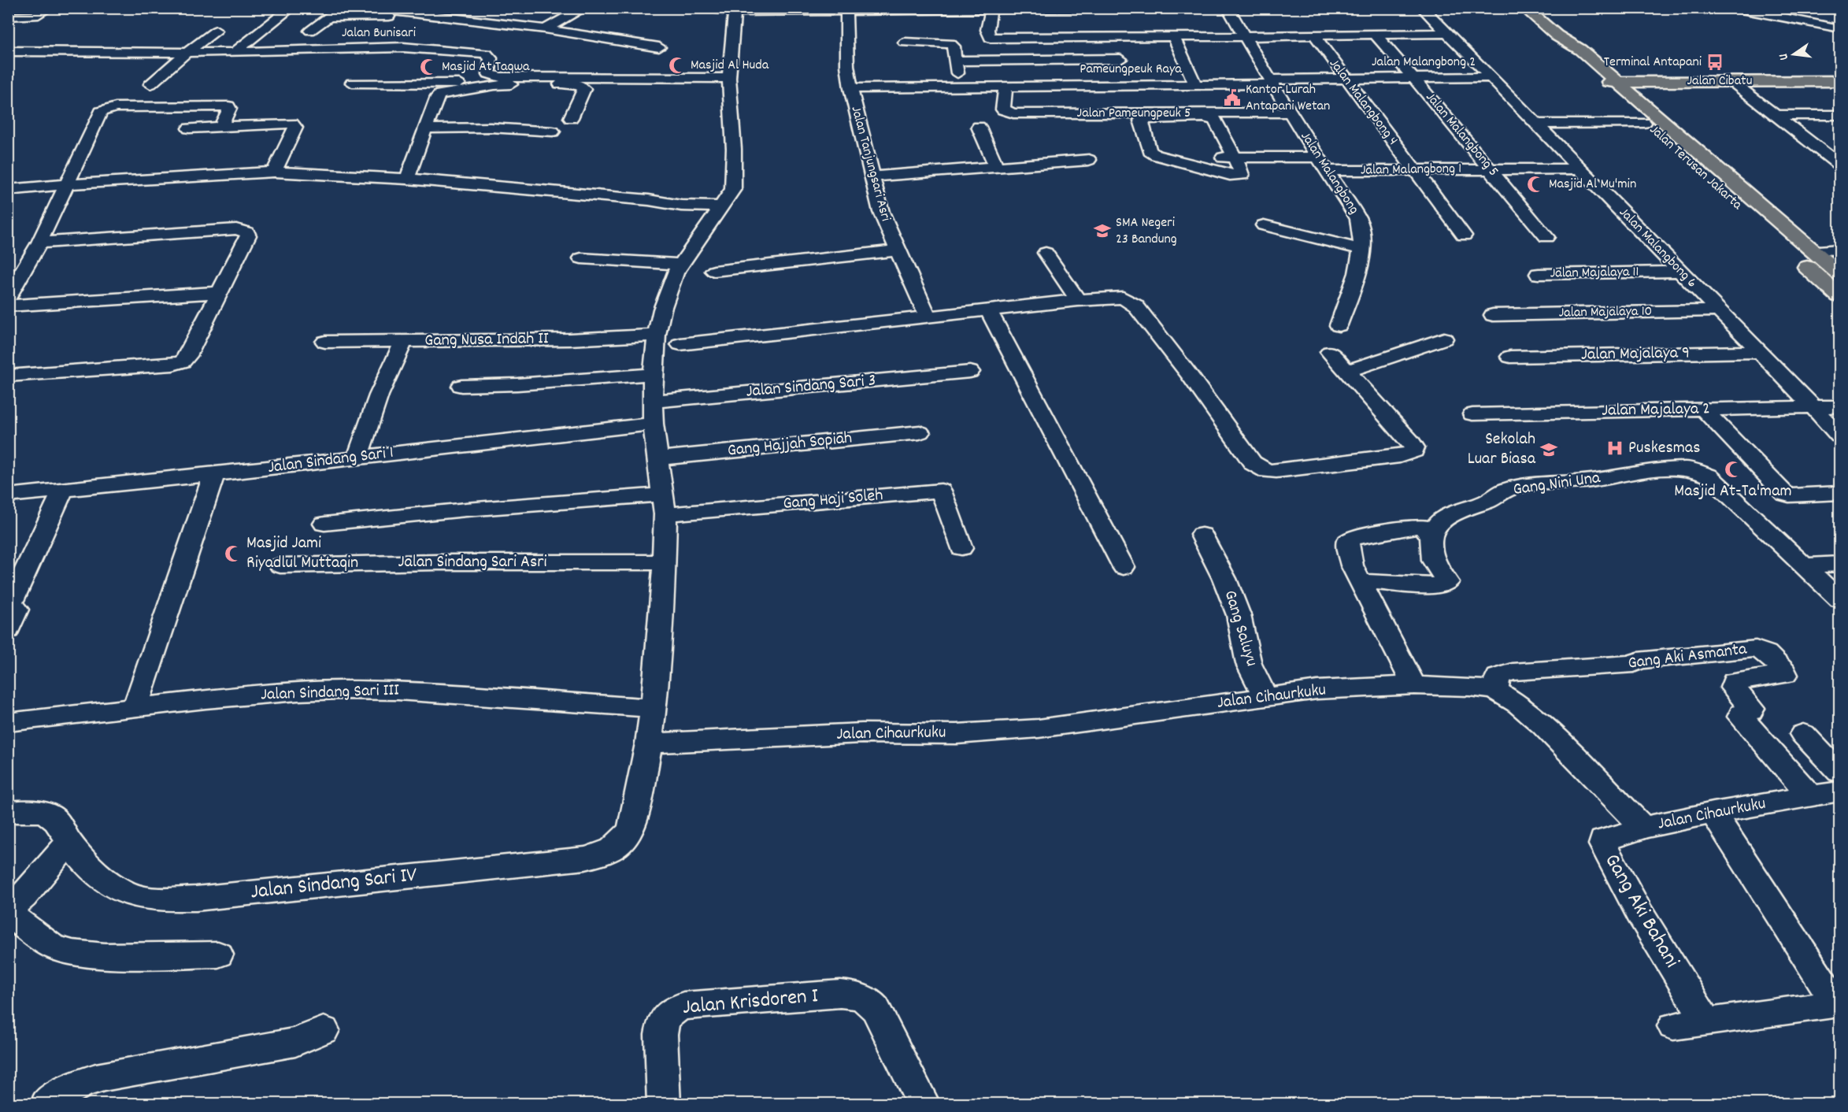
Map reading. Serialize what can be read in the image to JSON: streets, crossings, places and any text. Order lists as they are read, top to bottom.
{
  "streets": {
    "main road": ["Jalan Cibatu", "Jalan Terusan Jakarta"],
    "street": [
      "Jalan Bunisari",
      "Jalan Malangbong 2",
      "Pameungpeuk Raya",
      "Jalan Malangbong 4",
      "Jalan Pameungpeuk 5",
      "Jalan Malangbong 5",
      "Jalan Tanjungsari Asri",
      "Jalan Malangbong 1",
      "Jalan Malangbong",
      "Jalan Malangbong 6",
      "Jalan Majalaya 11",
      "Jalan Majalaya 10",
      "Gang Nusa Indah II",
      "Jalan Majalaya 9",
      "Jalan Sindang Sari 3",
      "Jalan Majalaya 2",
      "Gang Hajjah Sopiah",
      "Jalan Sindang Sari 1",
      "Gang Nini Una",
      "Gang Haji Soleh",
      "Jalan Sindang Sari Asri",
      "Gang Saluyu",
      "Gang Aki Asmanta",
      "Jalan Sindang Sari III",
      "Jalan Cihaurkuku",
      "Jalan Sindang Sari IV",
      "Gang Aki Bahani",
      "Jalan Krisdoren I"
    ]
  },
  "crossings": [
    ["Jalan Malangbong 2", "Pameungpeuk Raya"],
    ["Jalan Malangbong 2", "Jalan Malangbong 4"],
    ["Jalan Malangbong 2", "Jalan Malangbong 5"],
    ["Jalan Malangbong 2", "Jalan Malangbong"],
    ["Jalan Malangbong 2", "Jalan Malangbong 6"],
    ["Pameungpeuk Raya", "Jalan Pameungpeuk 5"],
    ["Pameungpeuk Raya", "Jalan Tanjungsari Asri"],
    ["Pameungpeuk Raya", "Jalan Malangbong"],
    ["Jalan Cibatu", "Jalan Terusan Jakarta"],
    ["Jalan Malangbong 4", "Jalan Malangbong 1"],
    ["Jalan Pameungpeuk 5", "Jalan Malangbong"],
    ["Jalan Malangbong 5", "Jalan Malangbong 1"],
    ["Jalan Malangbong 1", "Jalan Malangbong"],
    ["Jalan Malangbong 1", "Jalan Malangbong 6"],
    ["Jalan Malangbong 6", "Jalan Majalaya 11"],
    ["Jalan Malangbong 6", "Jalan Majalaya 10"],
    ["Jalan Malangbong 6", "Jalan Majalaya 9"],
    ["Jalan Malangbong 6", "Jalan Majalaya 2"],
    ["Gang Saluyu", "Jalan Cihaurkuku"],
    ["Gang Aki Asmanta", "Jalan Cihaurkuku"],
    ["Jalan Cihaurkuku", "Jalan Sindang Sari IV"],
    ["Jalan Cihaurkuku", "Gang Aki Bahani"]
  ],
  "places": {
    "bus stop": ["Terminal Antapani"],
    "mosque": [
      "Masjid Al Huda",
      "Masjid At Taqwa",
      "Masjid Al Mu'min",
      "Masjid At-Ta'mam",
      "Masjid Jami Riyadlul Muttaqin"
    ],
    "public building": ["Kantor Lurah Antapani Wetan"],
    "school or university": ["SMA Negeri 23 Bandung", "Sekolah Luar Biasa"],
    "hospital": ["Puskesmas"]
  },
  "north": "left"
}
